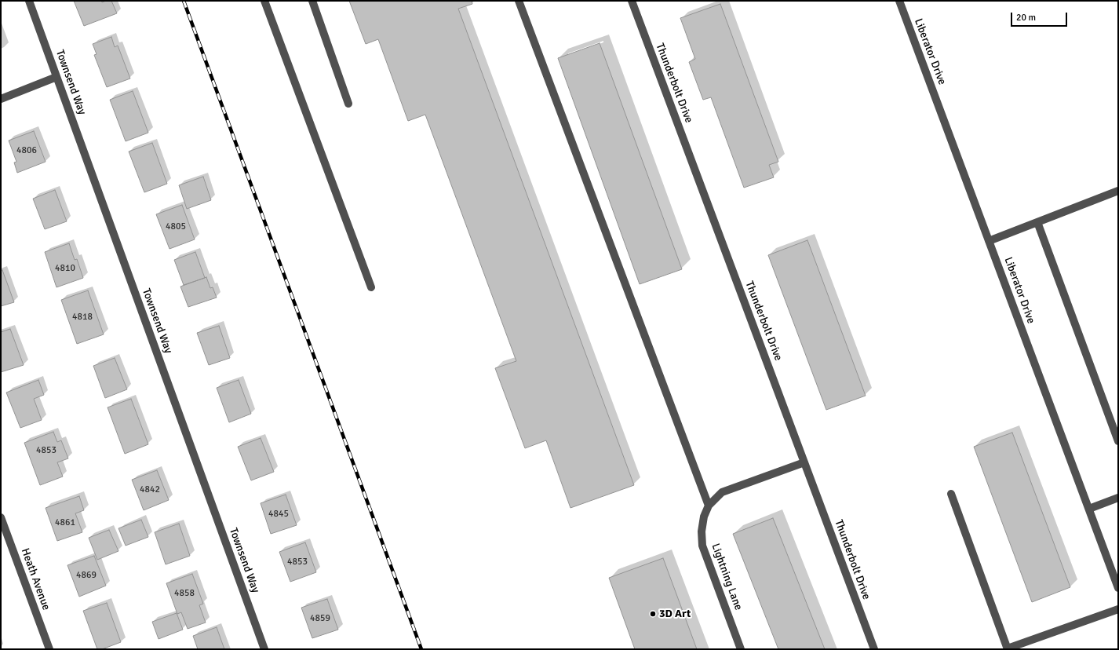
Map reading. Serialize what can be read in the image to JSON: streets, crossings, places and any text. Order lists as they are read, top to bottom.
{
  "streets": {
    "street": [
      "Liberator Drive",
      "Townsend Way",
      "Thunderbolt Drive",
      "Lightning Lane",
      "Heath Avenue"
    ]
  },
  "places": ["3D Art"],
  "house_numbers": [
    "4806",
    "4805",
    "4810",
    "4818",
    "4853",
    "4842",
    "4845",
    "4861",
    "4853",
    "4869",
    "4858",
    "4859"
  ],
  "scale_bar": "20 m"
}
